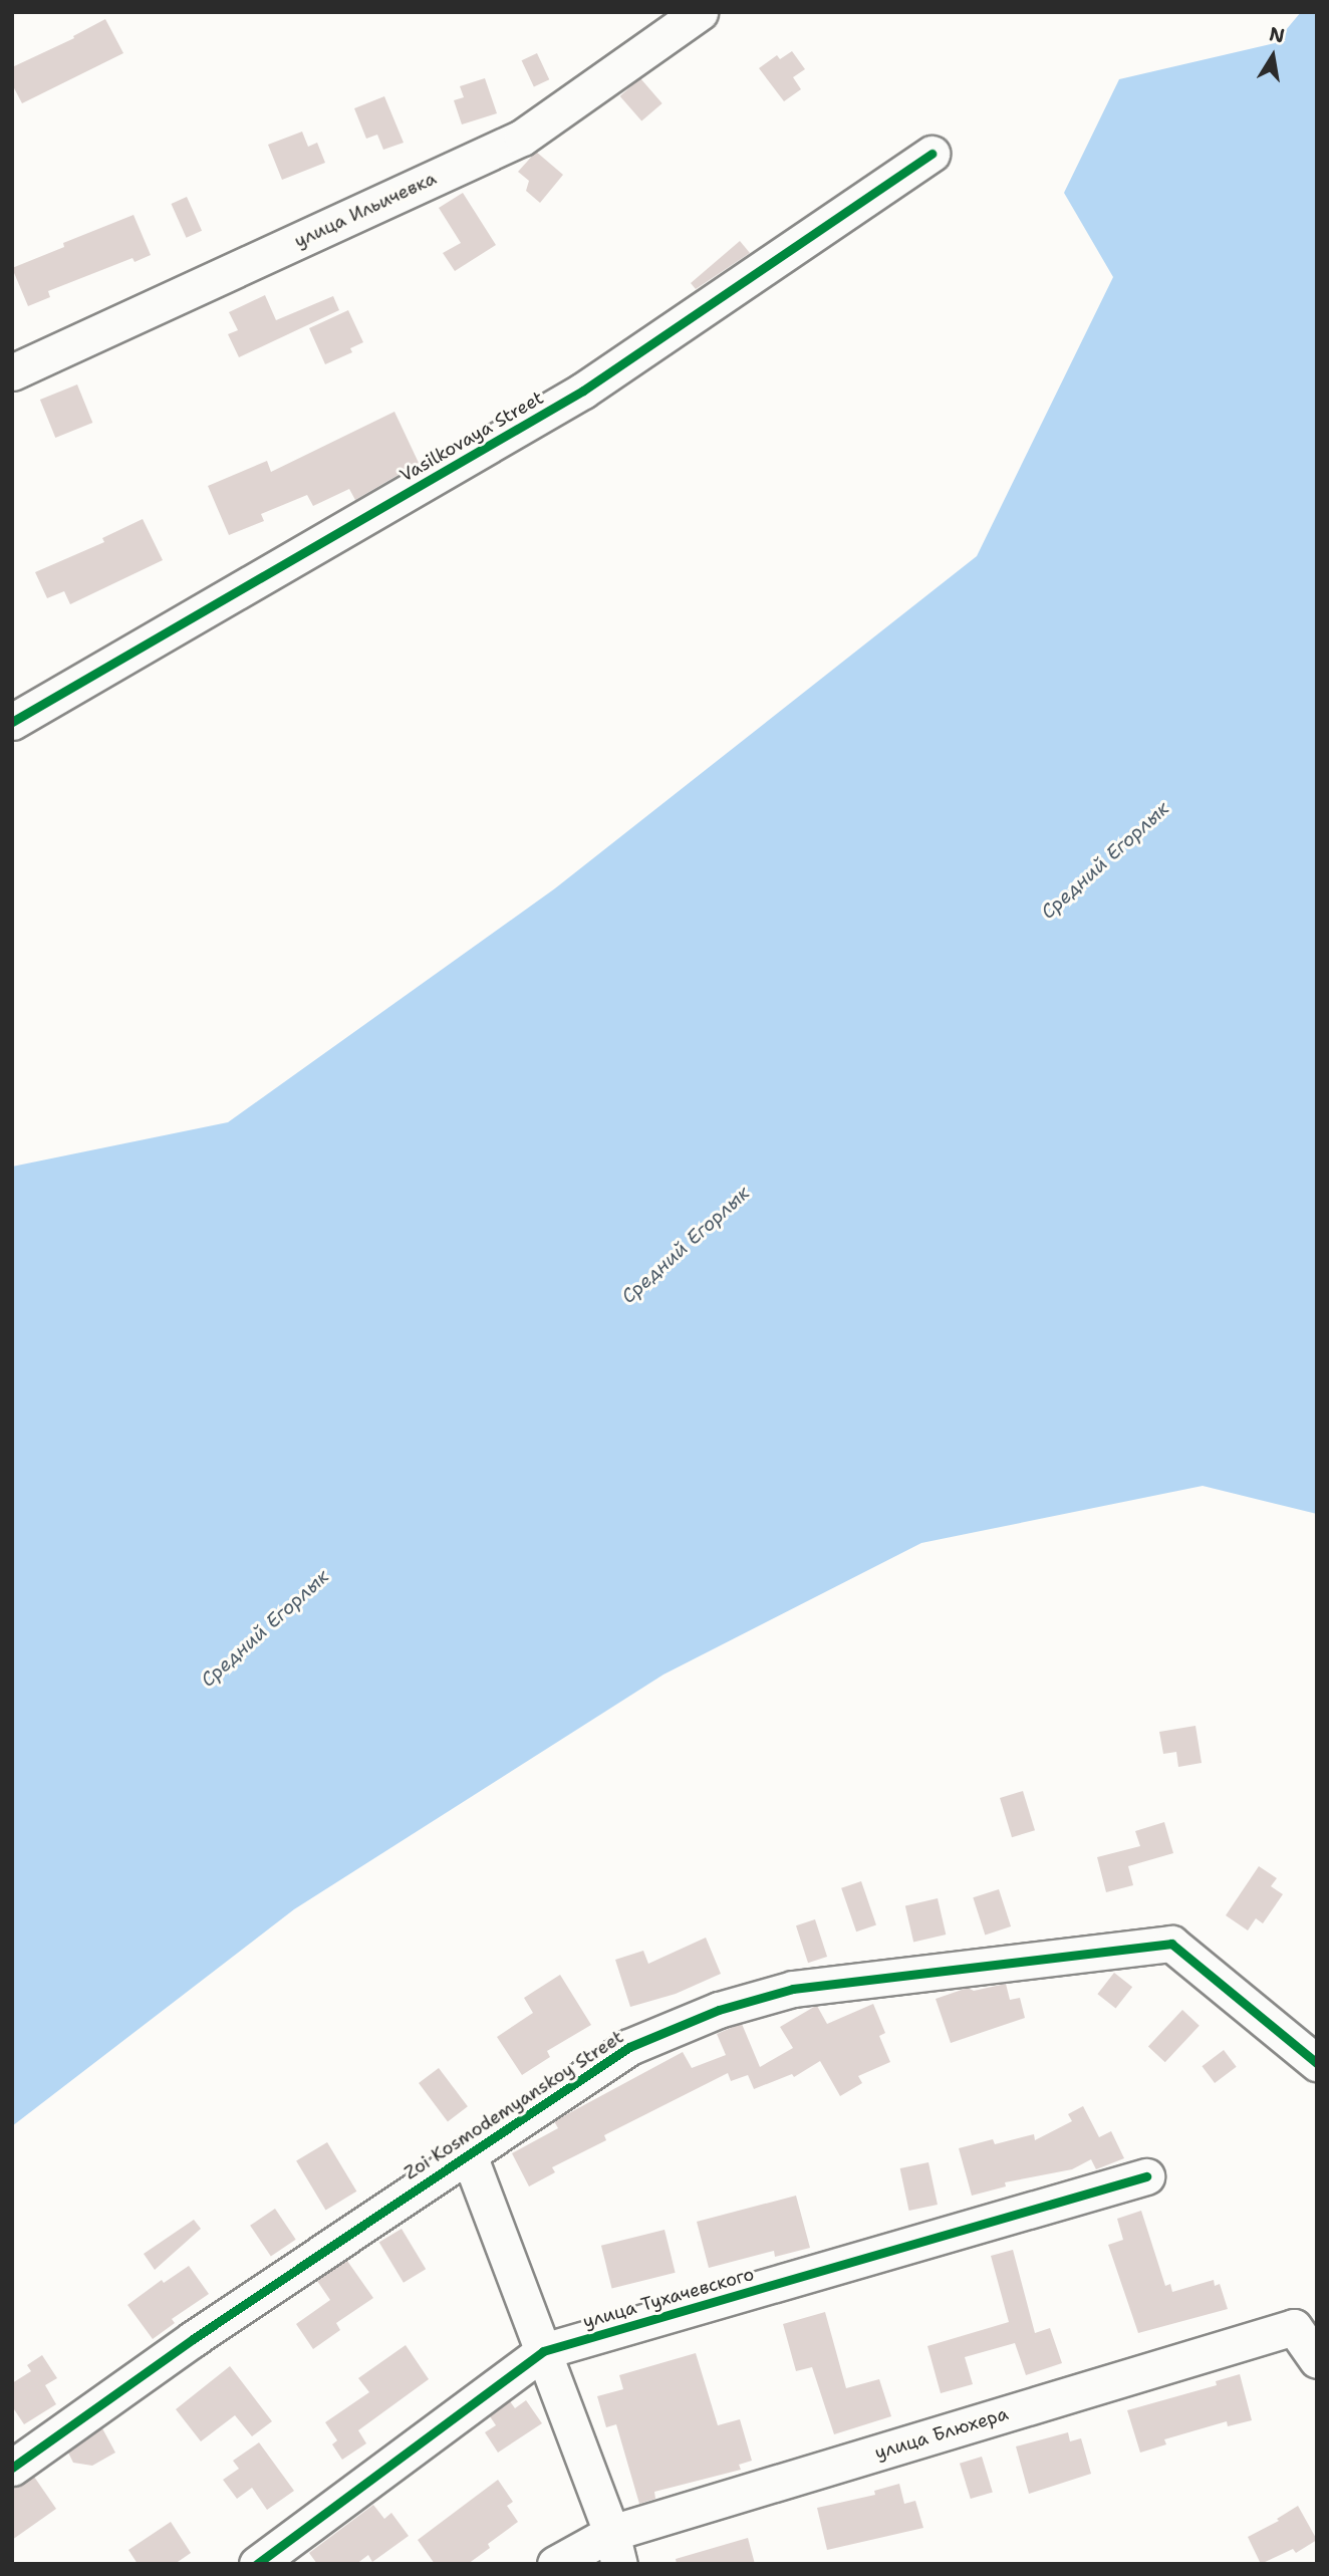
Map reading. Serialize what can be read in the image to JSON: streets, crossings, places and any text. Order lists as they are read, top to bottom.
{
  "streets": {
    "street": [
      "улица Ильичевка",
      "Vasilkovaya Street",
      "Zoi Kosmodemyanskoy Street",
      "улица Тухачевского",
      "улица Блюхера"
    ]
  },
  "water": ["Средний Егорлык"],
  "north": "top"
}
